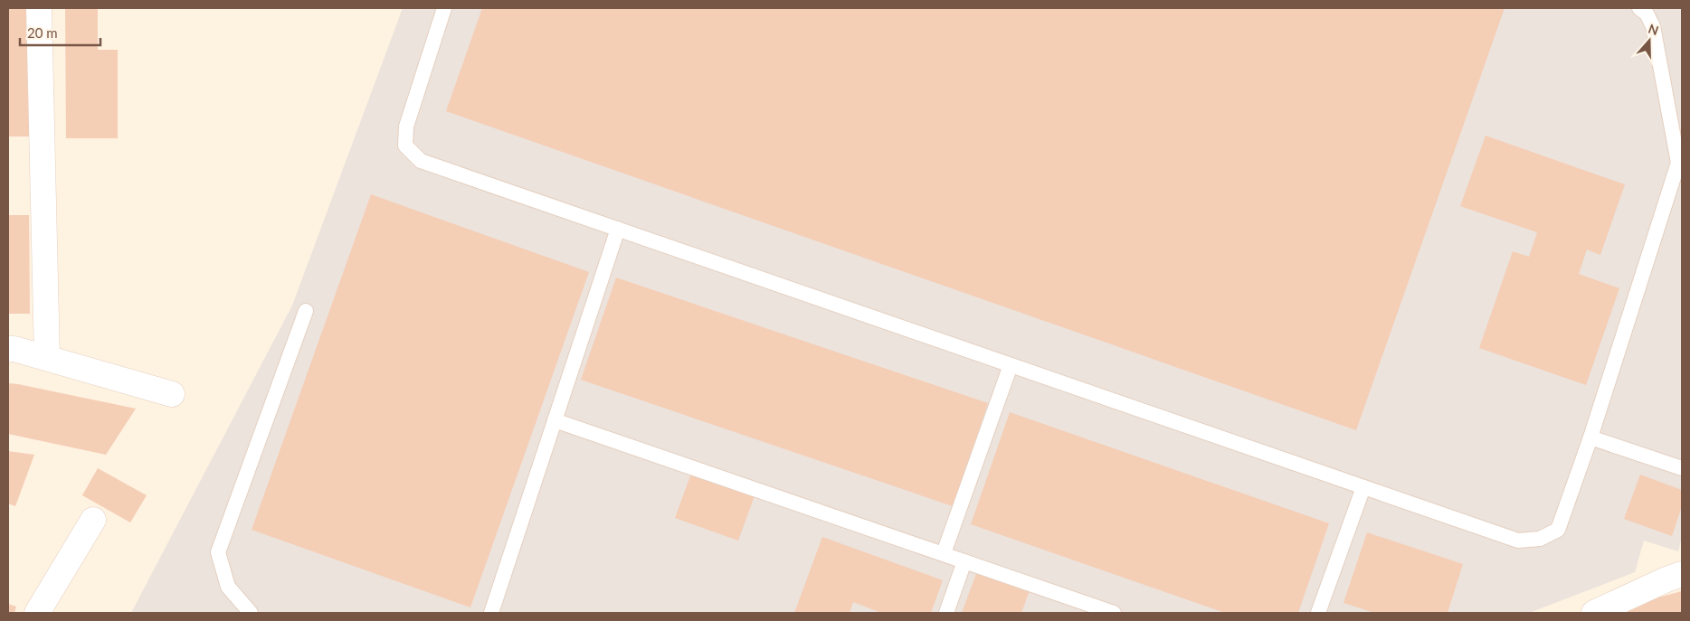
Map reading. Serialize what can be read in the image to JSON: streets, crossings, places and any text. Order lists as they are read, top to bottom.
{
  "scale_bar": "20 m",
  "north": "top"
}
